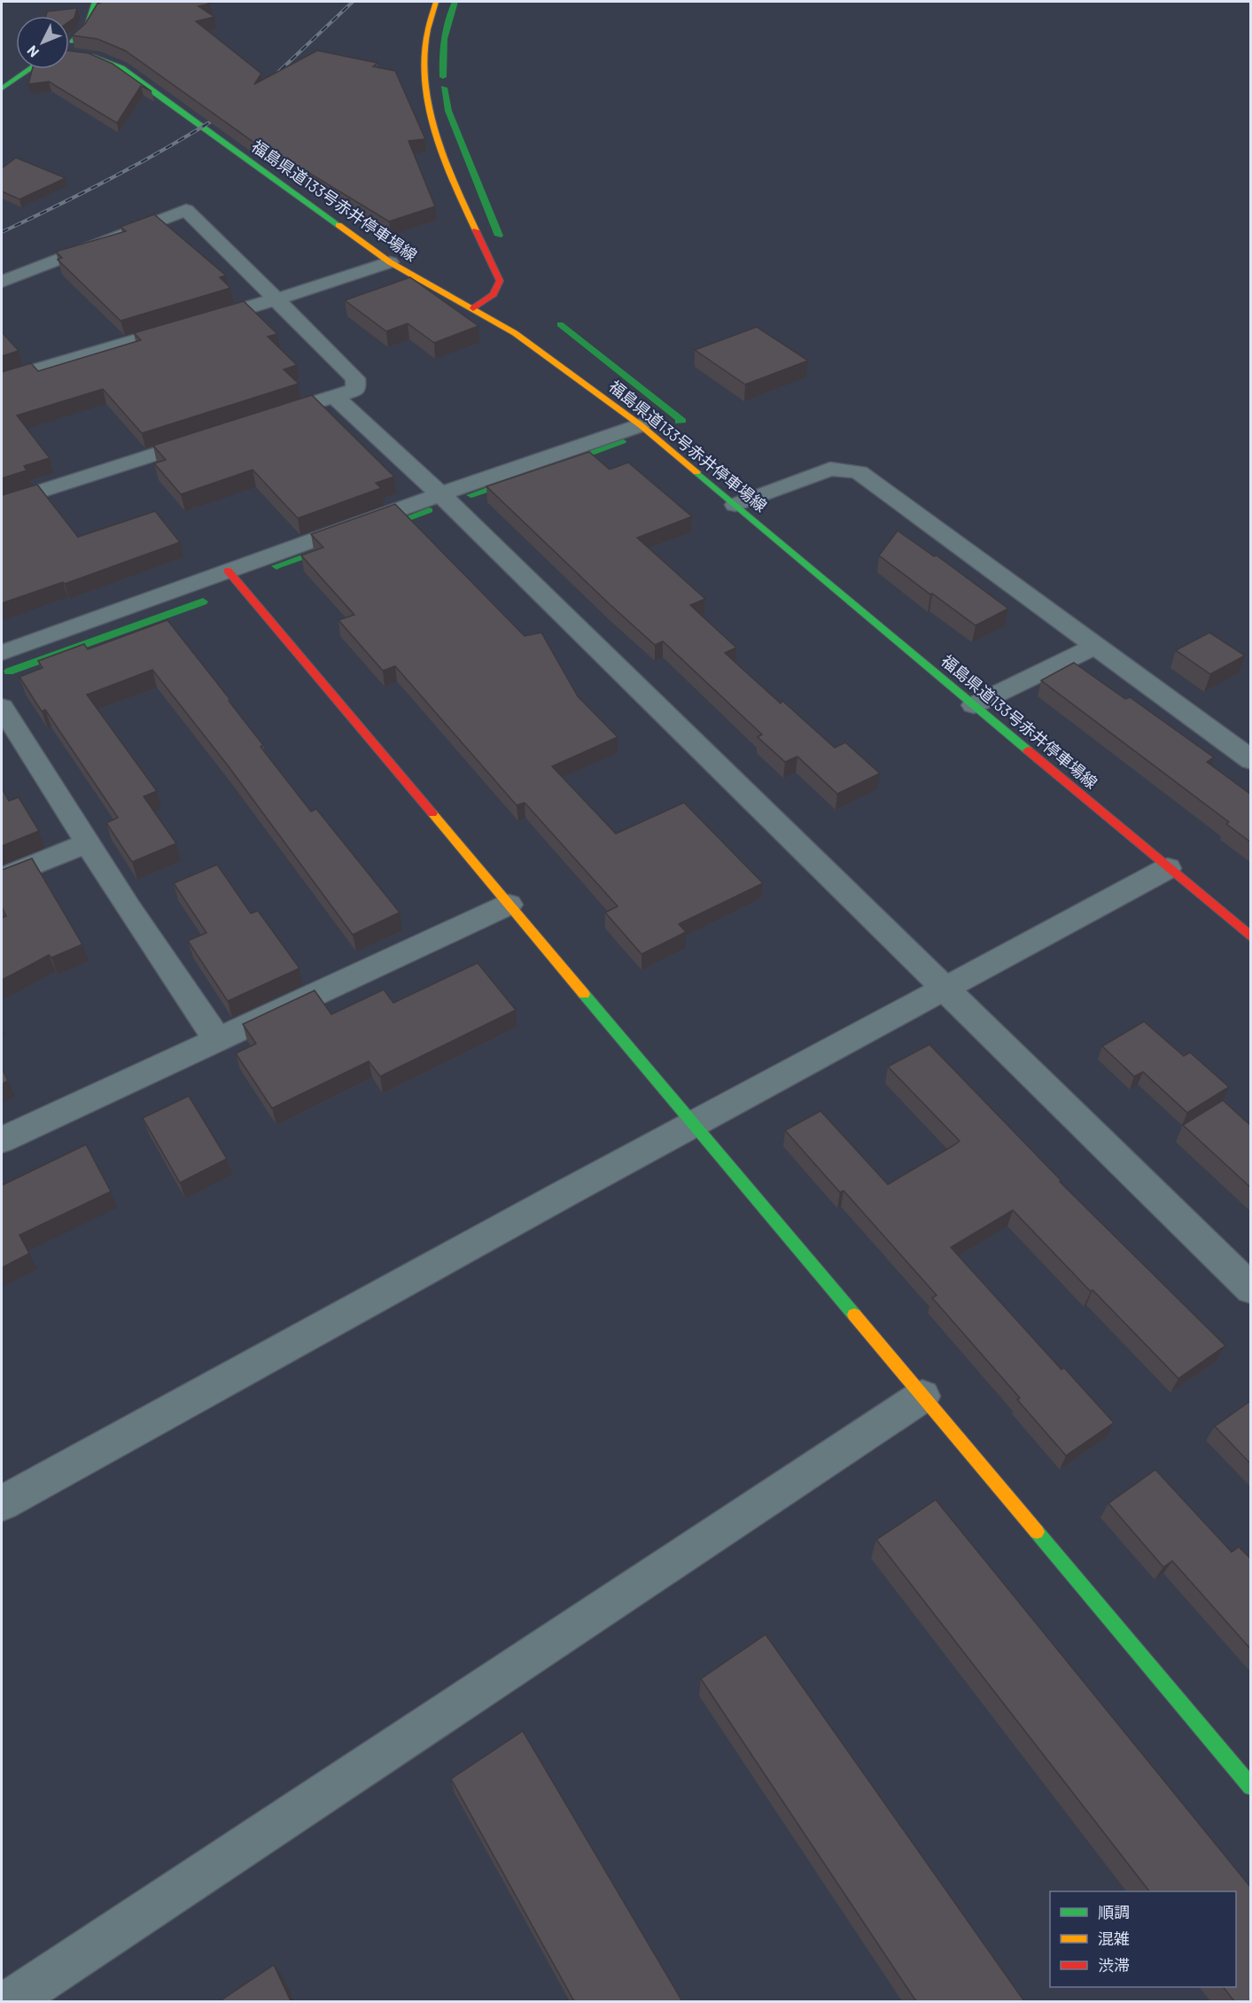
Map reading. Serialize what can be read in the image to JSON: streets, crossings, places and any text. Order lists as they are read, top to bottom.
{
  "streets": {
    "main road": ["福島県道133号赤井停車場線"]
  },
  "legend": ["順調", "混雑", "渋滞"],
  "north": "bottom left"
}
